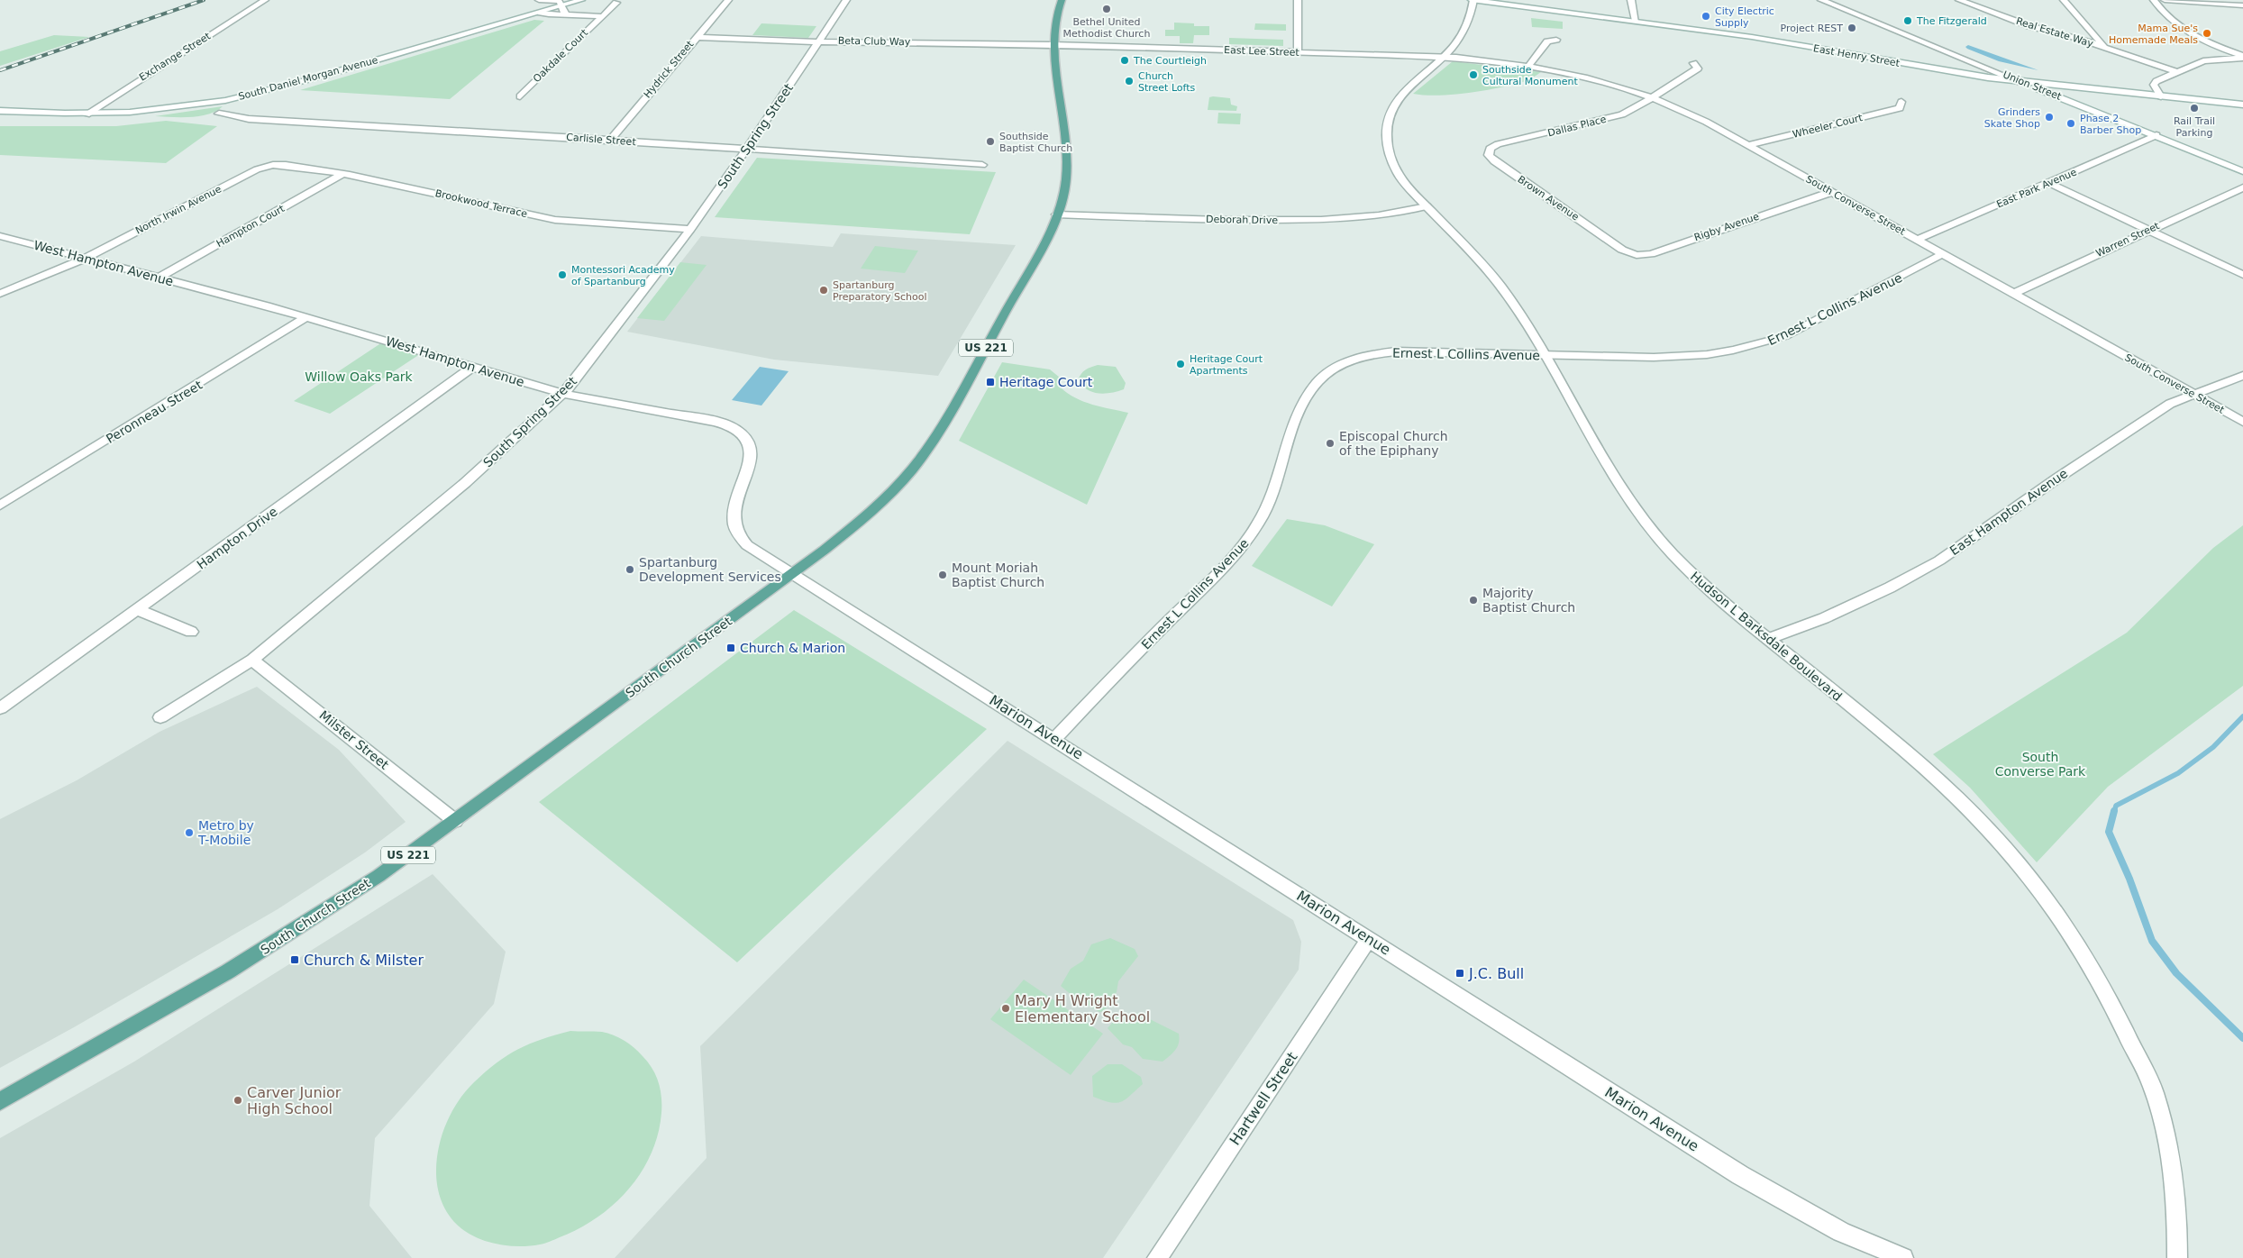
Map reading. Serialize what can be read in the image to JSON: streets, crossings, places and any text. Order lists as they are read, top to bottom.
{
  "streets": {
    "main road": ["US 221", "South Church Street"],
    "street": [
      "Real Estate Way",
      "Beta Club Way",
      "East Lee Street",
      "Oakdale Court",
      "East Henry Street",
      "Exchange Street",
      "Hydrick Street",
      "South Daniel Morgan Avenue",
      "Union Street",
      "Dallas Place",
      "Wheeler Court",
      "South Spring Street",
      "Carlisle Street",
      "East Park Avenue",
      "Brown Avenue",
      "Brookwood Terrace",
      "South Converse Street",
      "North Irwin Avenue",
      "Deborah Drive",
      "Hampton Court",
      "Rigby Avenue",
      "Warren Street",
      "West Hampton Avenue",
      "Ernest L Collins Avenue",
      "Peronneau Street",
      "East Hampton Avenue",
      "Hampton Drive",
      "Hudson L Barksdale Boulevard",
      "Marion Avenue",
      "Milster Street",
      "Hartwell Street"
    ]
  },
  "crossings": [
    ["Beta Club Way", "East Lee Street"],
    ["Beta Club Way", "Hydrick Street"],
    ["Beta Club Way", "South Spring Street"],
    ["Beta Club Way", "South Church Street"],
    ["East Lee Street", "South Converse Street"],
    ["East Lee Street", "Hudson L Barksdale Boulevard"],
    ["East Lee Street", "South Church Street"],
    ["Oakdale Court", "South Daniel Morgan Avenue"],
    ["East Henry Street", "Union Street"],
    ["East Henry Street", "Hudson L Barksdale Boulevard"],
    ["Exchange Street", "South Daniel Morgan Avenue"],
    ["Hydrick Street", "Carlisle Street"],
    ["Union Street", "East Park Avenue"],
    ["Dallas Place", "Brown Avenue"],
    ["Dallas Place", "South Converse Street"],
    ["Wheeler Court", "South Converse Street"],
    ["South Spring Street", "Carlisle Street"],
    ["South Spring Street", "Brookwood Terrace"],
    ["South Spring Street", "West Hampton Avenue"],
    ["South Spring Street", "Milster Street"],
    ["East Park Avenue", "South Converse Street"],
    ["Brown Avenue", "Rigby Avenue"],
    ["Brookwood Terrace", "North Irwin Avenue"],
    ["Brookwood Terrace", "Hampton Court"],
    ["South Converse Street", "Rigby Avenue"],
    ["South Converse Street", "Warren Street"],
    ["South Converse Street", "Ernest L Collins Avenue"],
    ["South Converse Street", "East Hampton Avenue"],
    ["South Converse Street", "Hudson L Barksdale Boulevard"],
    ["North Irwin Avenue", "West Hampton Avenue"],
    ["Deborah Drive", "Hudson L Barksdale Boulevard"],
    ["Deborah Drive", "South Church Street"],
    ["Hampton Court", "West Hampton Avenue"],
    ["West Hampton Avenue", "Peronneau Street"],
    ["West Hampton Avenue", "Hampton Drive"],
    ["West Hampton Avenue", "South Church Street"],
    ["West Hampton Avenue", "Marion Avenue"],
    ["Ernest L Collins Avenue", "Hudson L Barksdale Boulevard"],
    ["Ernest L Collins Avenue", "Marion Avenue"],
    ["East Hampton Avenue", "Hudson L Barksdale Boulevard"],
    ["South Church Street", "Marion Avenue"],
    ["South Church Street", "Milster Street"],
    ["Marion Avenue", "Hartwell Street"]
  ],
  "parks": ["Willow Oaks Park", "South Converse Park"],
  "places": {
    "other": [
      "Bethel United Methodist Church",
      "City Electric Supply",
      "The Fitzgerald",
      "Project REST",
      "Mama Sue's Homemade Meals",
      "The Courtleigh",
      "Southside Cultural Monument",
      "Church Street Lofts",
      "Rail Trail Parking",
      "Grinders Skate Shop",
      "Phase 2 Barber Shop",
      "Southside Baptist Church",
      "Montessori Academy of Spartanburg",
      "Spartanburg Preparatory School",
      "Heritage Court Apartments",
      "Episcopal Church of the Epiphany",
      "Spartanburg Development Services",
      "Mount Moriah Baptist Church",
      "Majority Baptist Church",
      "Metro by T-Mobile",
      "Mary H Wright Elementary School",
      "Carver Junior High School"
    ],
    "transit": [
      "Heritage Court",
      "Church & Marion",
      "Church & Milster",
      "J.C. Bull"
    ]
  }
}
